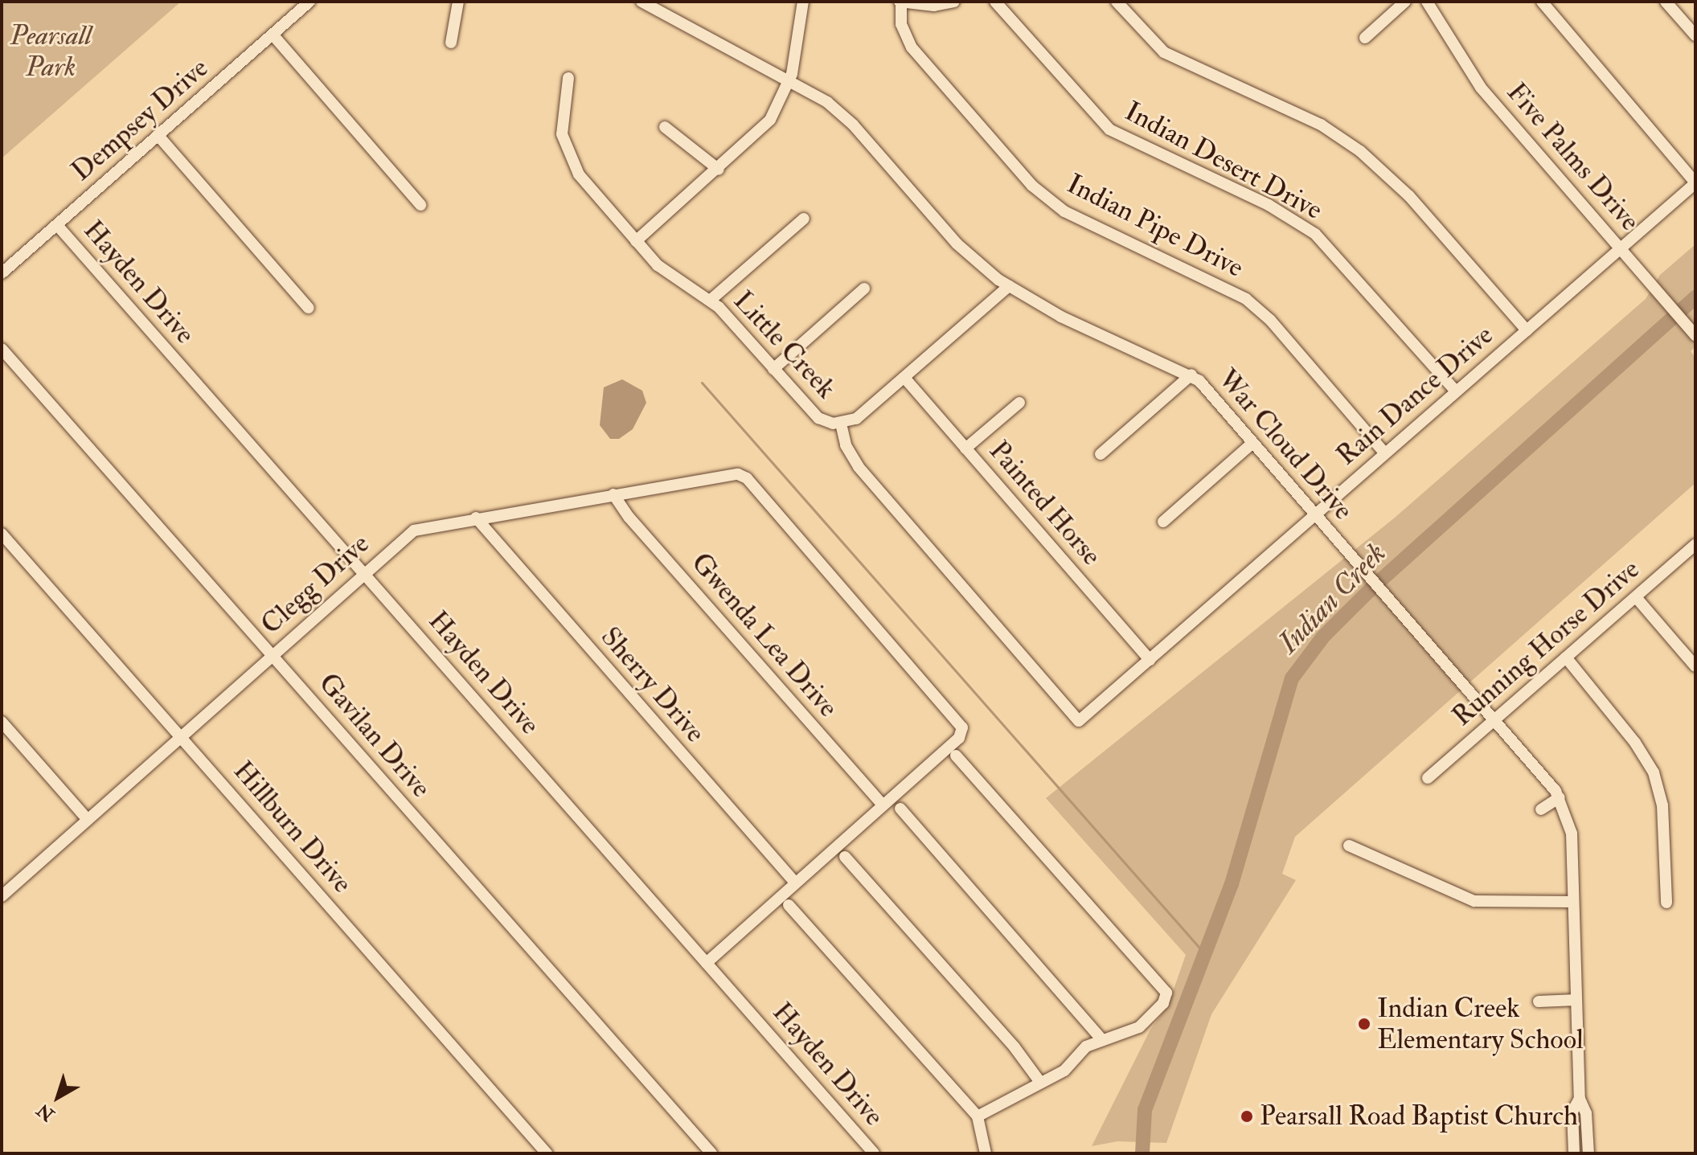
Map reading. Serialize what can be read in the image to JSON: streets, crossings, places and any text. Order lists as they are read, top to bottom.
{
  "streets": {
    "street": [
      "Dempsey Drive",
      "Five Palms Drive",
      "Indian Desert Drive",
      "Indian Pipe Drive",
      "Hayden Drive",
      "Little Creek",
      "Rain Dance Drive",
      "War Cloud Drive",
      "Painted Horse",
      "Clegg Drive",
      "Gwenda Lea Drive",
      "Running Horse Drive",
      "Sherry Drive",
      "Gavilan Drive",
      "Hillburn Drive"
    ]
  },
  "crossings": [
    ["Dempsey Drive", "Hayden Drive"],
    ["Five Palms Drive", "Rain Dance Drive"],
    ["Indian Desert Drive", "Rain Dance Drive"],
    ["Indian Pipe Drive", "Rain Dance Drive"],
    ["Hayden Drive", "Clegg Drive"],
    ["Little Creek", "Rain Dance Drive"],
    ["Rain Dance Drive", "War Cloud Drive"],
    ["Rain Dance Drive", "Painted Horse"],
    ["War Cloud Drive", "Running Horse Drive"],
    ["Clegg Drive", "Gwenda Lea Drive"],
    ["Clegg Drive", "Sherry Drive"],
    ["Clegg Drive", "Gavilan Drive"],
    ["Clegg Drive", "Hillburn Drive"]
  ],
  "water": ["Indian Creek"],
  "parks": ["Pearsall Park"],
  "places": ["Indian Creek Elementary School", "Pearsall Road Baptist Church"],
  "north": "bottom left"
}
